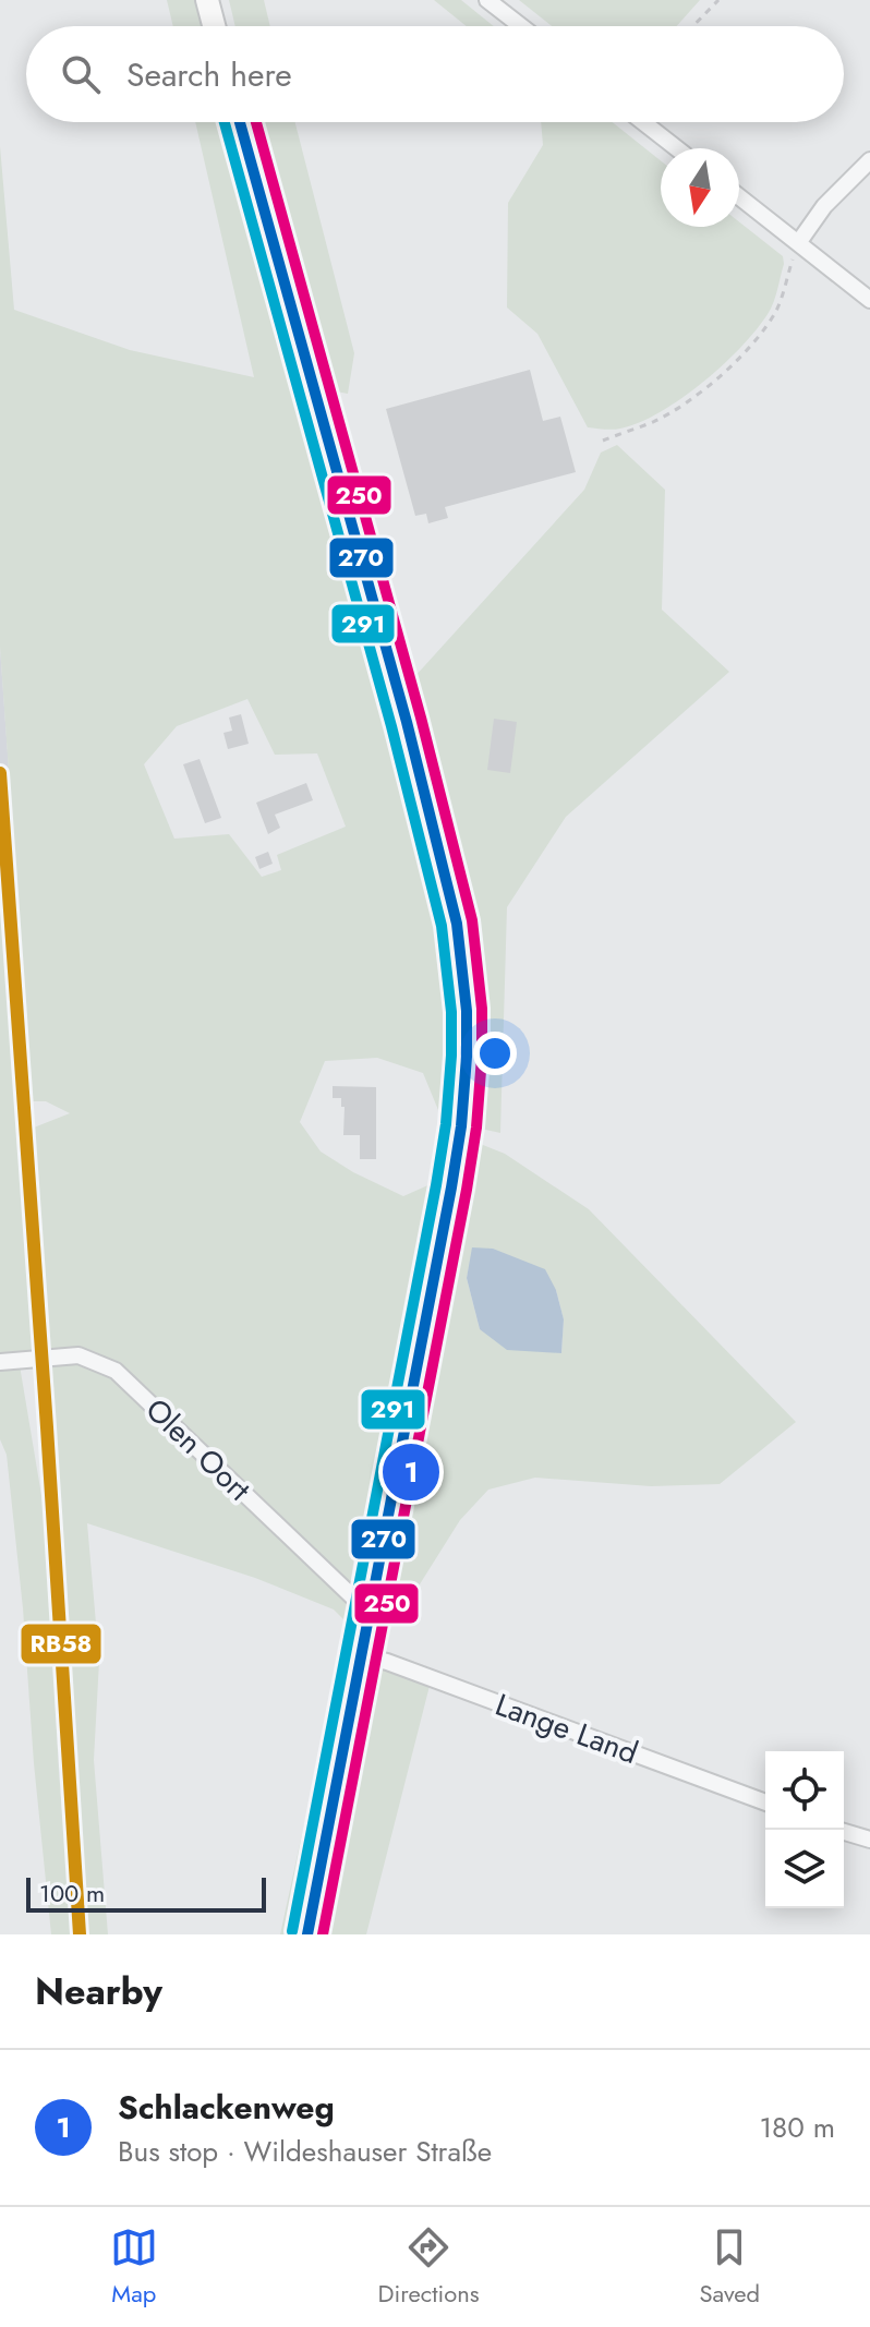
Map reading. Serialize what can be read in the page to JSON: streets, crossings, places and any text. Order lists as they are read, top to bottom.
{
  "streets": {
    "street": ["Olen Oort", "Lange Land"]
  },
  "lines": [
    "transit line 270",
    "transit line 291",
    "transit line 250",
    "transit line RB58"
  ],
  "scale_bar": "100 m",
  "north": "bottom",
  "page": {
    "search": "Search here",
    "pins": "1",
    "scale": "100 m",
    "heading": "Nearby",
    "list": [
      {
        "mark": "1",
        "name": "Schlackenweg",
        "note": "Bus stop · Wildeshauser Straße",
        "value": "180 m"
      }
    ],
    "nav": ["Map", "Directions", "Saved"]
  }
}
